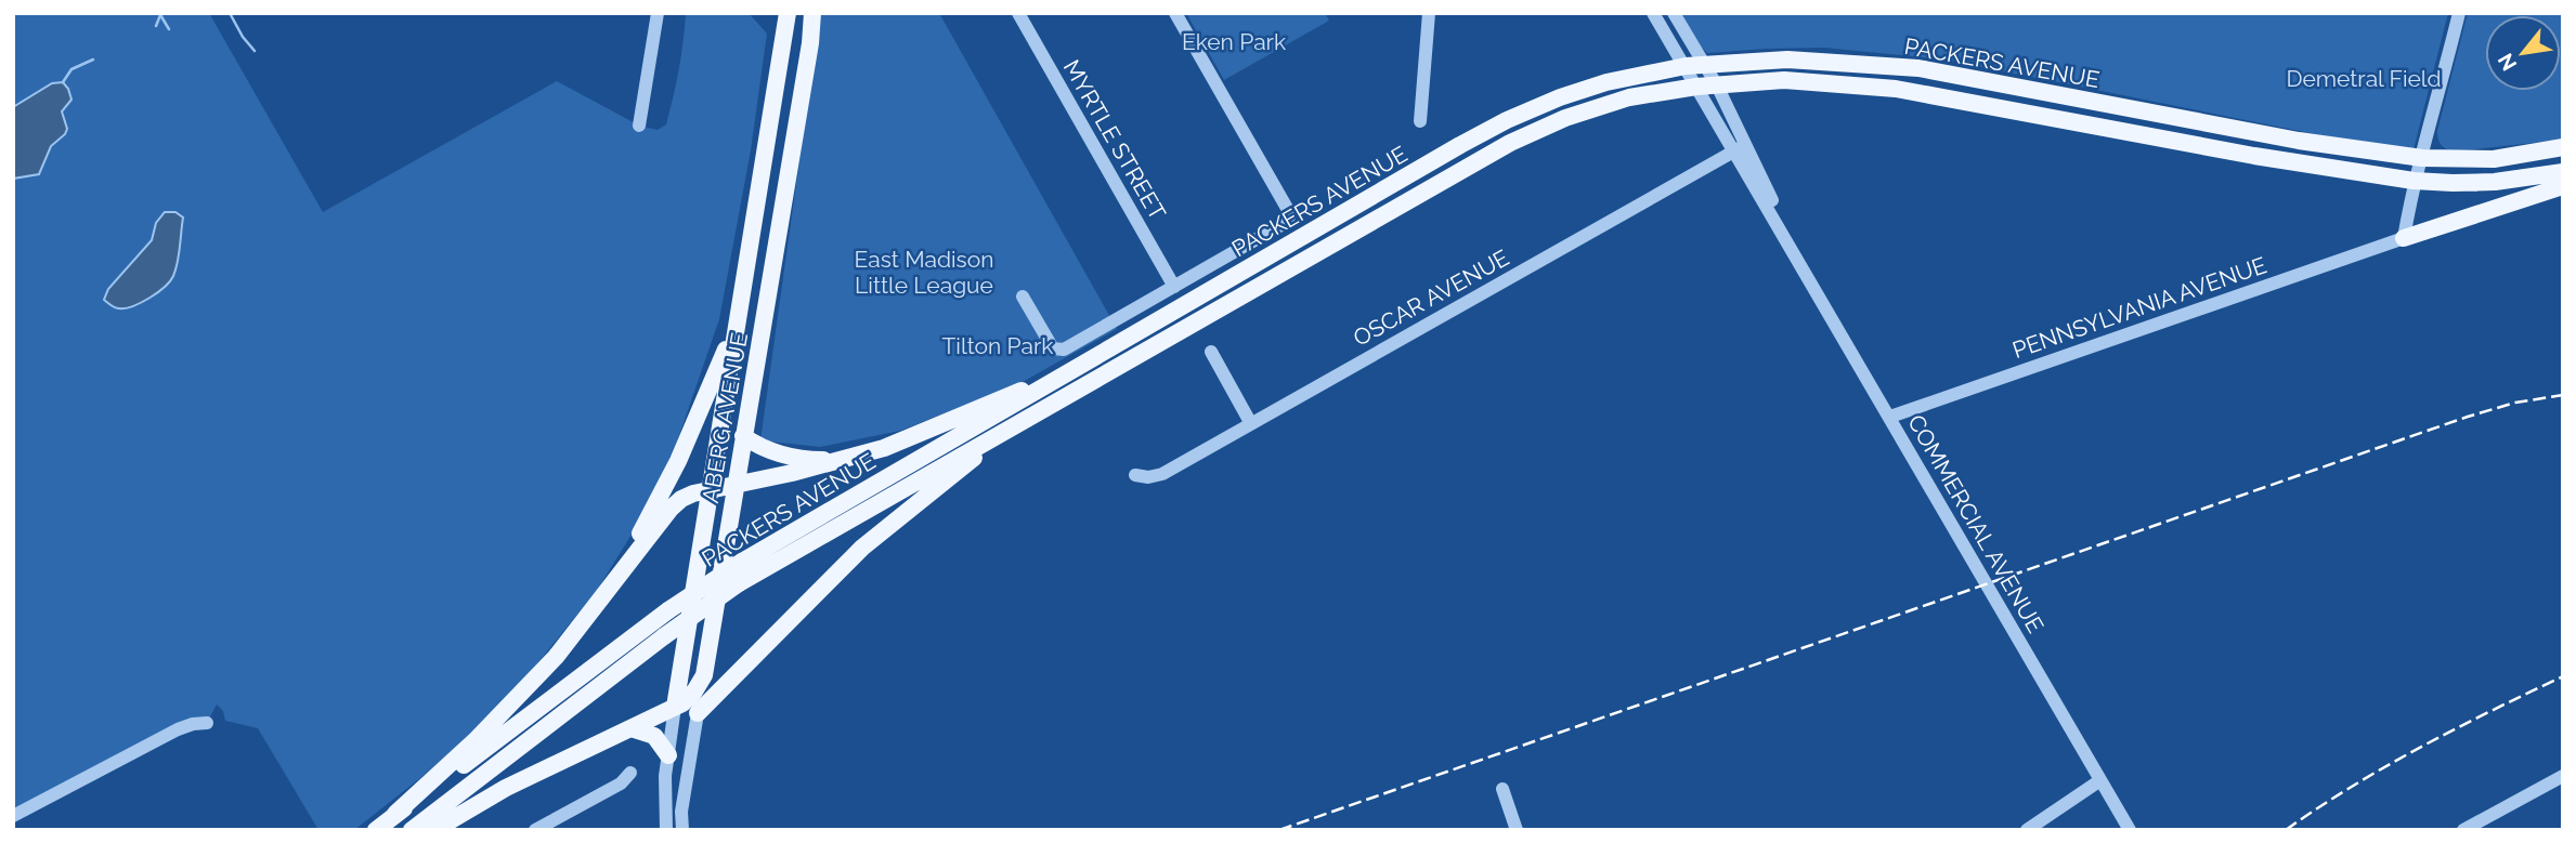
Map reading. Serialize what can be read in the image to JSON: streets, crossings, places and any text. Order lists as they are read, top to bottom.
{
  "streets": {
    "main road": ["PACKERS AVENUE", "ABERG AVENUE"],
    "street": [
      "MYRTLE STREET",
      "OSCAR AVENUE",
      "PENNSYLVANIA AVENUE",
      "COMMERCIAL AVENUE"
    ]
  },
  "crossings": [
    ["PACKERS AVENUE", "COMMERCIAL AVENUE"],
    ["OSCAR AVENUE", "COMMERCIAL AVENUE"],
    ["PENNSYLVANIA AVENUE", "COMMERCIAL AVENUE"]
  ],
  "parks": [
    "Eken Park",
    "Demetral Field",
    "East Madison Little League",
    "Tilton Park"
  ],
  "north": "bottom left"
}
